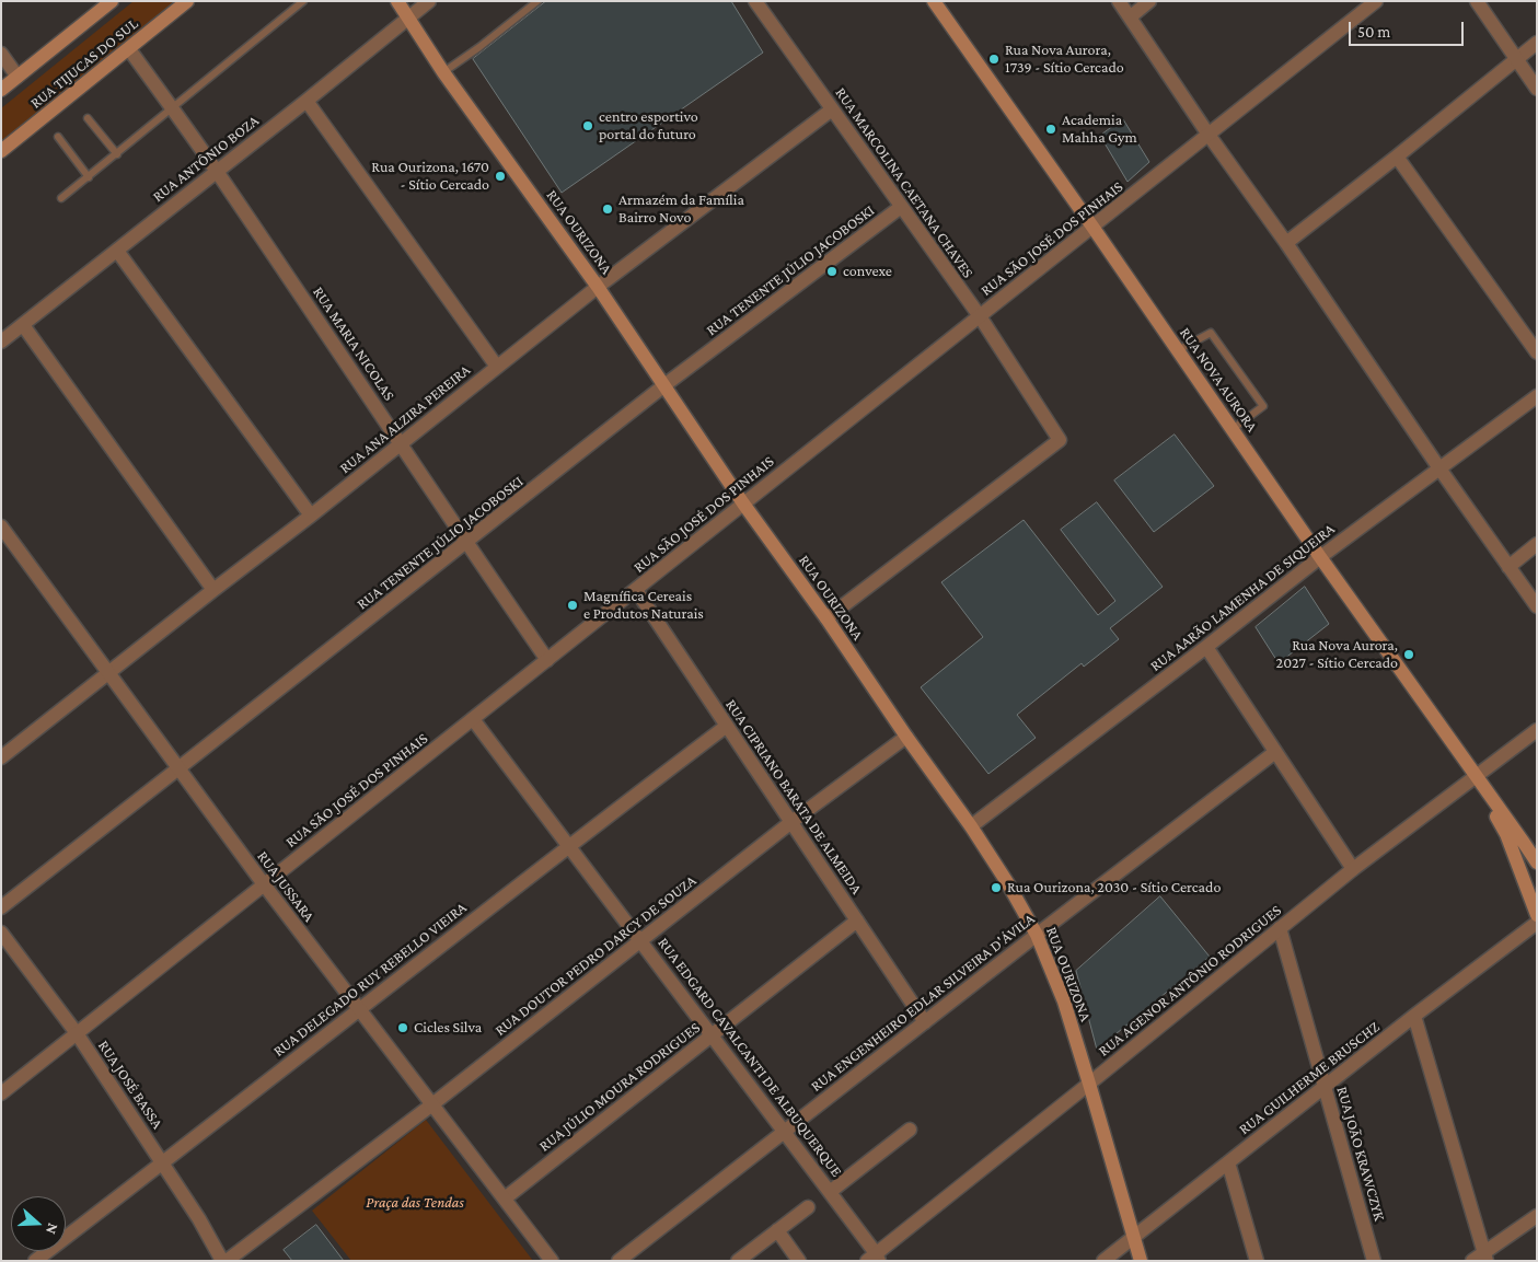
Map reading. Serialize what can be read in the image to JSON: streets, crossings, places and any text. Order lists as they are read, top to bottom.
{
  "streets": {
    "main road": ["RUA TIJUCAS DO SUL", "RUA OURIZONA", "RUA NOVA AURORA"],
    "street": [
      "RUA ANTÔNIO BOZA",
      "RUA MARCOLINA CAETANA CHAVES",
      "RUA SÃO JOSÉ DOS PINHAIS",
      "RUA TENENTE JÚLIO JACOBOSKI",
      "RUA MARIA NICOLAS",
      "RUA ANA ALZIRA PEREIRA",
      "RUA AARÃO LAMENHA DE SIQUEIRA",
      "RUA CIPRIANO BARATA DE ALMEIDA",
      "RUA JUSSARA",
      "RUA DOUTOR PEDRO DARCY DE SOUZA",
      "RUA DELEGADO RUY REBELLO VIEIRA",
      "RUA AGENOR ANTÔNIO RODRIGUES",
      "RUA ENGENHEIRO EDLAR SILVEIRA D'ÁVILA",
      "RUA EDGARD CAVALCANTI DE ALBUQUERQUE",
      "RUA GUILHERME BRUSCHZ",
      "RUA JOSÉ BASSA",
      "RUA JÚLIO MOURA RODRIGUES",
      "RUA JOÃO KRAWCZYK"
    ]
  },
  "crossings": [
    ["RUA TIJUCAS DO SUL", "RUA MARIA NICOLAS"],
    ["RUA ANTÔNIO BOZA", "RUA OURIZONA"],
    ["RUA ANTÔNIO BOZA", "RUA MARIA NICOLAS"],
    ["RUA MARCOLINA CAETANA CHAVES", "RUA OURIZONA"],
    ["RUA MARCOLINA CAETANA CHAVES", "RUA SÃO JOSÉ DOS PINHAIS"],
    ["RUA MARCOLINA CAETANA CHAVES", "RUA TENENTE JÚLIO JACOBOSKI"],
    ["RUA MARCOLINA CAETANA CHAVES", "RUA ANA ALZIRA PEREIRA"],
    ["RUA OURIZONA", "RUA SÃO JOSÉ DOS PINHAIS"],
    ["RUA OURIZONA", "RUA TENENTE JÚLIO JACOBOSKI"],
    ["RUA OURIZONA", "RUA ANA ALZIRA PEREIRA"],
    ["RUA OURIZONA", "RUA AARÃO LAMENHA DE SIQUEIRA"],
    ["RUA OURIZONA", "RUA DOUTOR PEDRO DARCY DE SOUZA"],
    ["RUA OURIZONA", "RUA AGENOR ANTÔNIO RODRIGUES"],
    ["RUA OURIZONA", "RUA ENGENHEIRO EDLAR SILVEIRA D'ÁVILA"],
    ["RUA OURIZONA", "RUA GUILHERME BRUSCHZ"],
    ["RUA SÃO JOSÉ DOS PINHAIS", "RUA MARIA NICOLAS"],
    ["RUA SÃO JOSÉ DOS PINHAIS", "RUA NOVA AURORA"],
    ["RUA SÃO JOSÉ DOS PINHAIS", "RUA CIPRIANO BARATA DE ALMEIDA"],
    ["RUA SÃO JOSÉ DOS PINHAIS", "RUA JUSSARA"],
    ["RUA SÃO JOSÉ DOS PINHAIS", "RUA EDGARD CAVALCANTI DE ALBUQUERQUE"],
    ["RUA SÃO JOSÉ DOS PINHAIS", "RUA JOSÉ BASSA"],
    ["RUA TENENTE JÚLIO JACOBOSKI", "RUA MARIA NICOLAS"],
    ["RUA TENENTE JÚLIO JACOBOSKI", "RUA JUSSARA"],
    ["RUA MARIA NICOLAS", "RUA ANA ALZIRA PEREIRA"],
    ["RUA NOVA AURORA", "RUA AARÃO LAMENHA DE SIQUEIRA"],
    ["RUA NOVA AURORA", "RUA AGENOR ANTÔNIO RODRIGUES"],
    ["RUA ANA ALZIRA PEREIRA", "RUA JUSSARA"],
    ["RUA CIPRIANO BARATA DE ALMEIDA", "RUA DOUTOR PEDRO DARCY DE SOUZA"],
    ["RUA CIPRIANO BARATA DE ALMEIDA", "RUA DELEGADO RUY REBELLO VIEIRA"],
    ["RUA CIPRIANO BARATA DE ALMEIDA", "RUA ENGENHEIRO EDLAR SILVEIRA D'ÁVILA"],
    ["RUA CIPRIANO BARATA DE ALMEIDA", "RUA JÚLIO MOURA RODRIGUES"],
    ["RUA JUSSARA", "RUA DOUTOR PEDRO DARCY DE SOUZA"],
    ["RUA JUSSARA", "RUA DELEGADO RUY REBELLO VIEIRA"],
    ["RUA JUSSARA", "RUA JÚLIO MOURA RODRIGUES"],
    ["RUA DOUTOR PEDRO DARCY DE SOUZA", "RUA EDGARD CAVALCANTI DE ALBUQUERQUE"],
    ["RUA DELEGADO RUY REBELLO VIEIRA", "RUA EDGARD CAVALCANTI DE ALBUQUERQUE"],
    ["RUA DELEGADO RUY REBELLO VIEIRA", "RUA JOSÉ BASSA"],
    ["RUA AGENOR ANTÔNIO RODRIGUES", "RUA EDGARD CAVALCANTI DE ALBUQUERQUE"],
    ["RUA AGENOR ANTÔNIO RODRIGUES", "RUA JOÃO KRAWCZYK"],
    ["RUA ENGENHEIRO EDLAR SILVEIRA D'ÁVILA", "RUA EDGARD CAVALCANTI DE ALBUQUERQUE"],
    ["RUA EDGARD CAVALCANTI DE ALBUQUERQUE", "RUA JÚLIO MOURA RODRIGUES"],
    ["RUA GUILHERME BRUSCHZ", "RUA JOÃO KRAWCZYK"]
  ],
  "parks": ["Praça das Tendas"],
  "places": [
    "Rua Nova Aurora, 1739 - Sítio Cercado",
    "centro esportivo portal do futuro",
    "Academia Mahha Gym",
    "Rua Ourizona, 1670 - Sítio Cercado",
    "Armazém da Família Bairro Novo",
    "convexe",
    "Magnífica Cereais e Produtos Naturais",
    "Rua Nova Aurora, 2027 - Sítio Cercado",
    "Rua Ourizona, 2030 - Sítio Cercado",
    "Cicles Silva"
  ],
  "scale_bar": "50 m",
  "north": "right"
}
